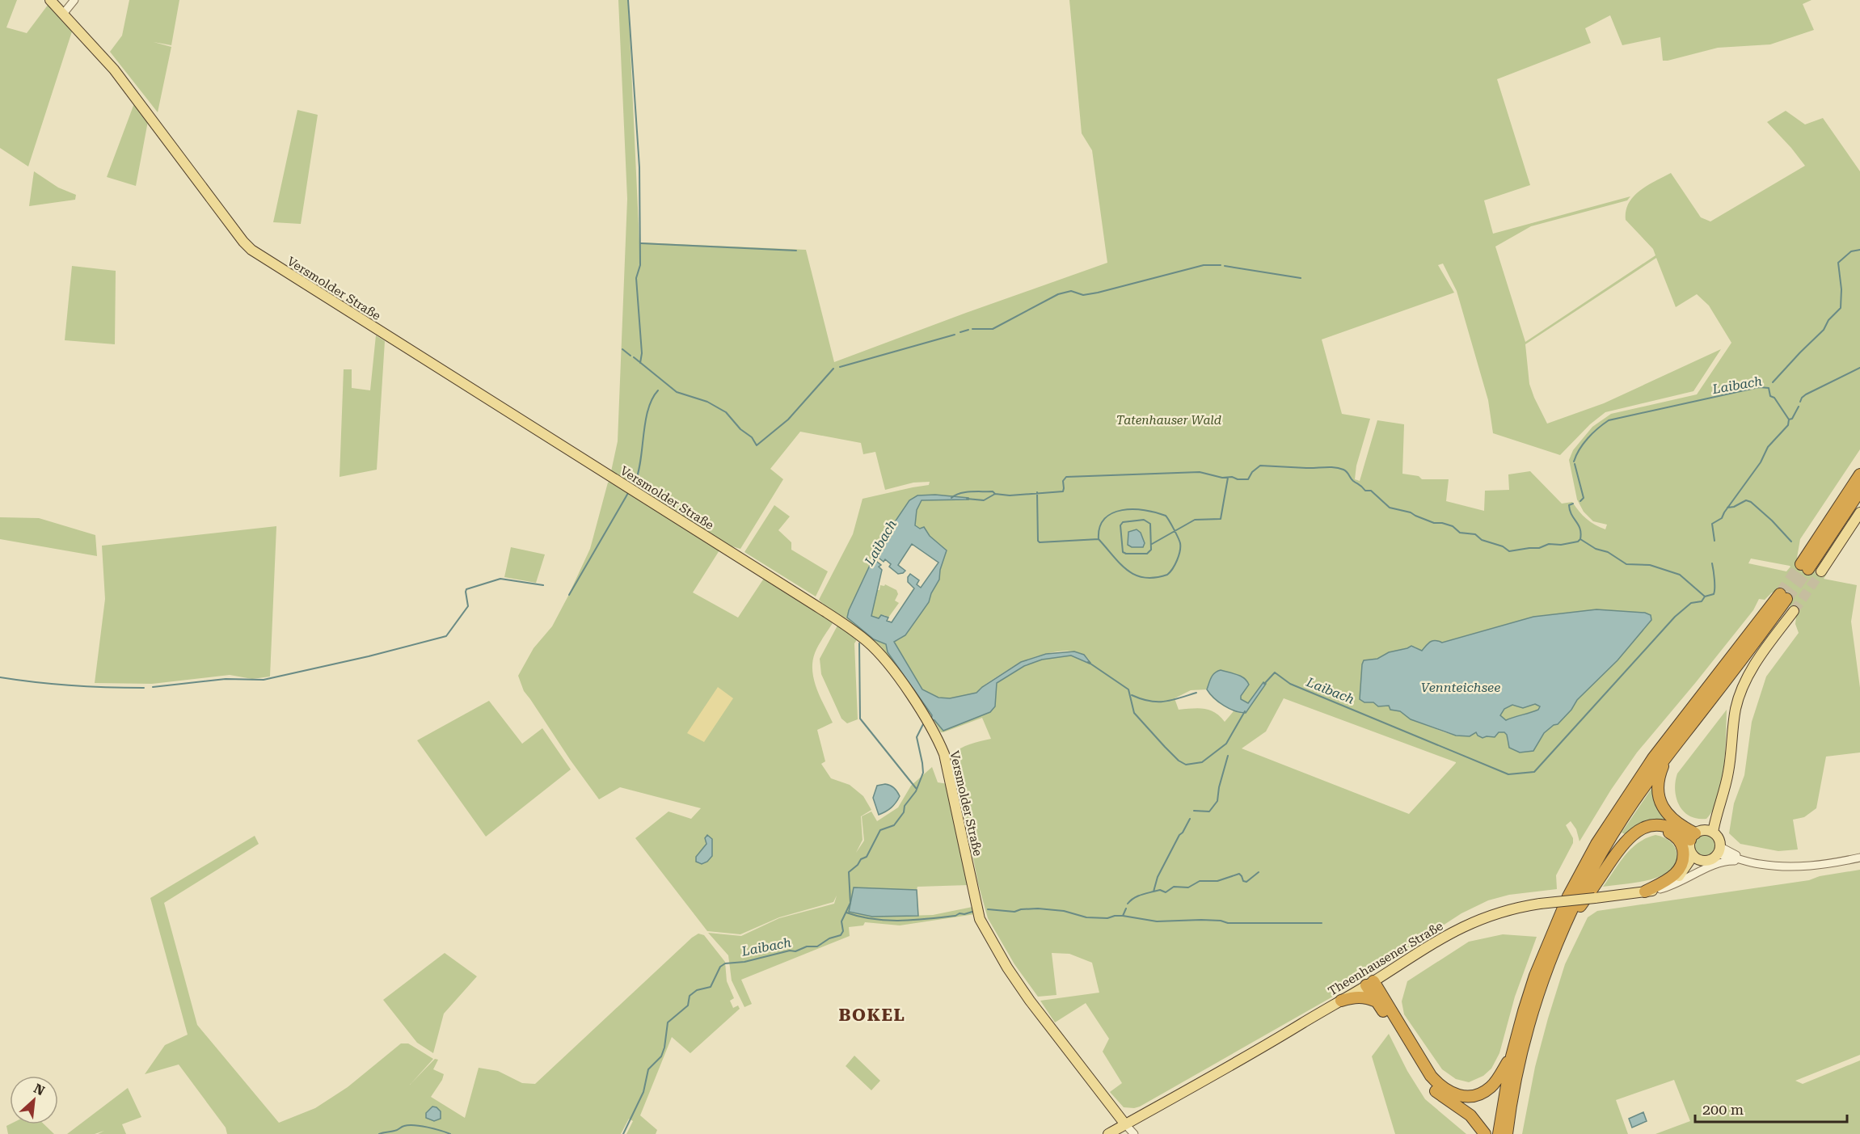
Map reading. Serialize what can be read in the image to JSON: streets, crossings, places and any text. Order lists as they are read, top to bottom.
{
  "streets": {
    "main road": ["Versmolder Straße", "Theenhausener Straße"]
  },
  "crossings": [
    ["Versmolder Straße", "Theenhausener Straße"]
  ],
  "districts": ["BOKEL"],
  "water": ["Laibach", "Vennteichsee"],
  "parks": ["Tatenhauser Wald"],
  "scale_bar": "200 m",
  "north": "top right"
}
